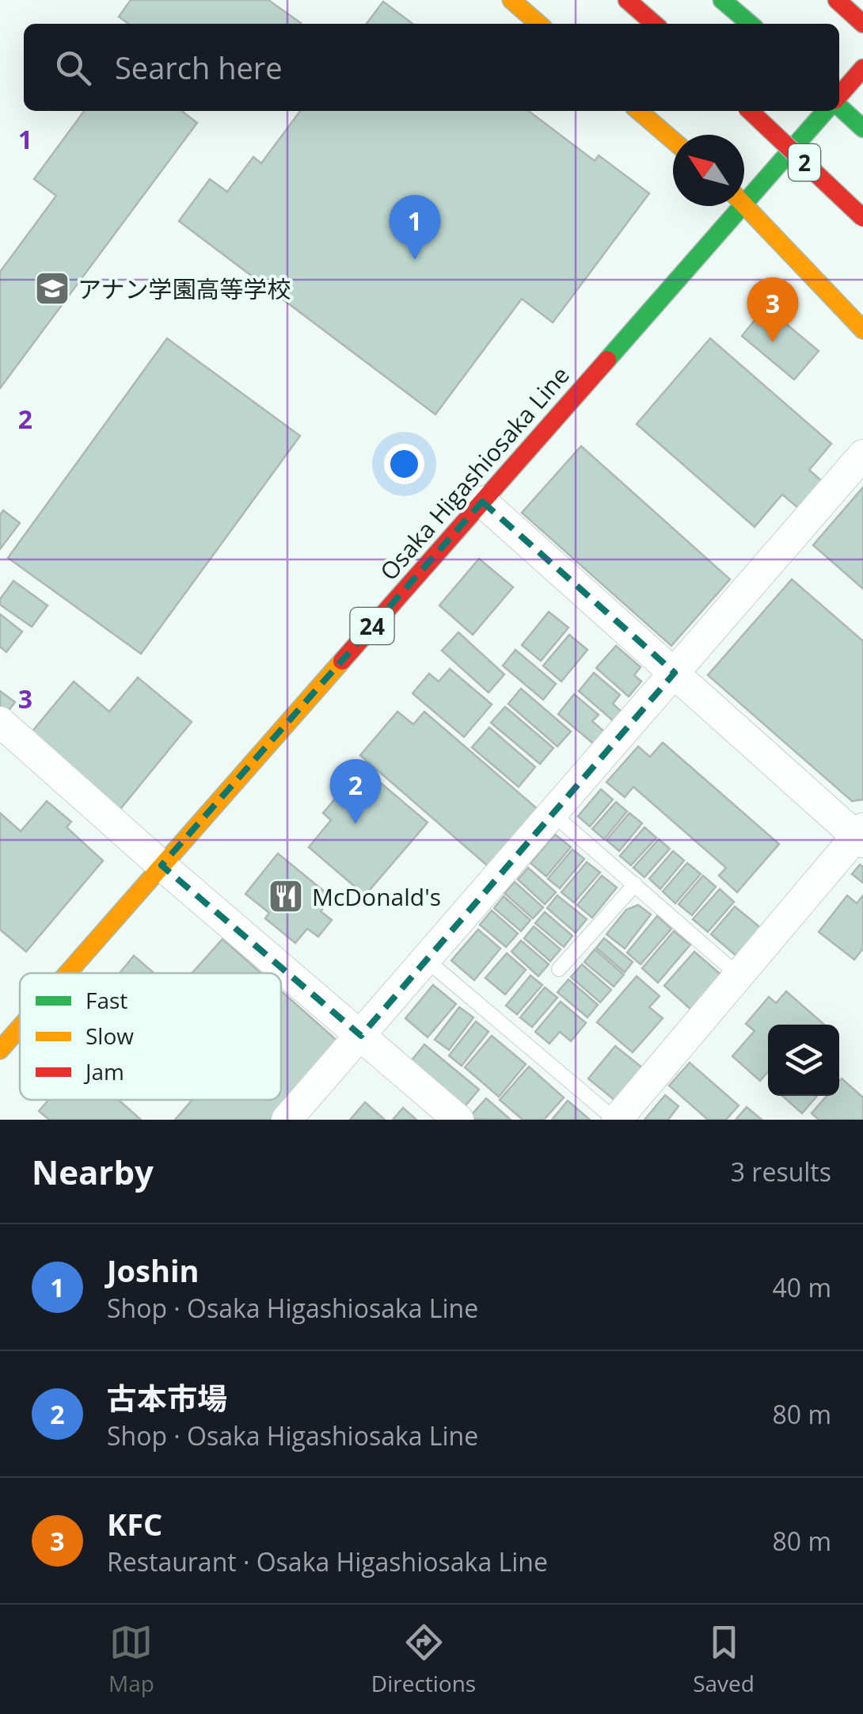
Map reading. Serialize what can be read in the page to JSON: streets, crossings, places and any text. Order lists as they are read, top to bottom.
{
  "streets": {
    "main road": ["2", "Osaka Higashiosaka Line", "24"]
  },
  "places": {
    "school or university": ["アナン学園高等学校"],
    "restaurant": ["McDonald's"]
  },
  "legend": ["Fast", "Slow", "Jam"],
  "north": "top left",
  "page": {
    "search": "Search here",
    "pins": ["1", "3", "2"],
    "heading": ["Nearby", "3 results"],
    "list": [
      {
        "mark": "1",
        "name": "Joshin",
        "note": "Shop · Osaka Higashiosaka Line",
        "value": "40 m"
      },
      {
        "mark": "2",
        "name": "古本市場",
        "note": "Shop · Osaka Higashiosaka Line",
        "value": "80 m"
      },
      {
        "mark": "3",
        "name": "KFC",
        "note": "Restaurant · Osaka Higashiosaka Line",
        "value": "80 m"
      }
    ],
    "nav": ["Map", "Directions", "Saved"]
  },
  "grid": {
    "rows": ["1", "2", "3"]
  }
}
